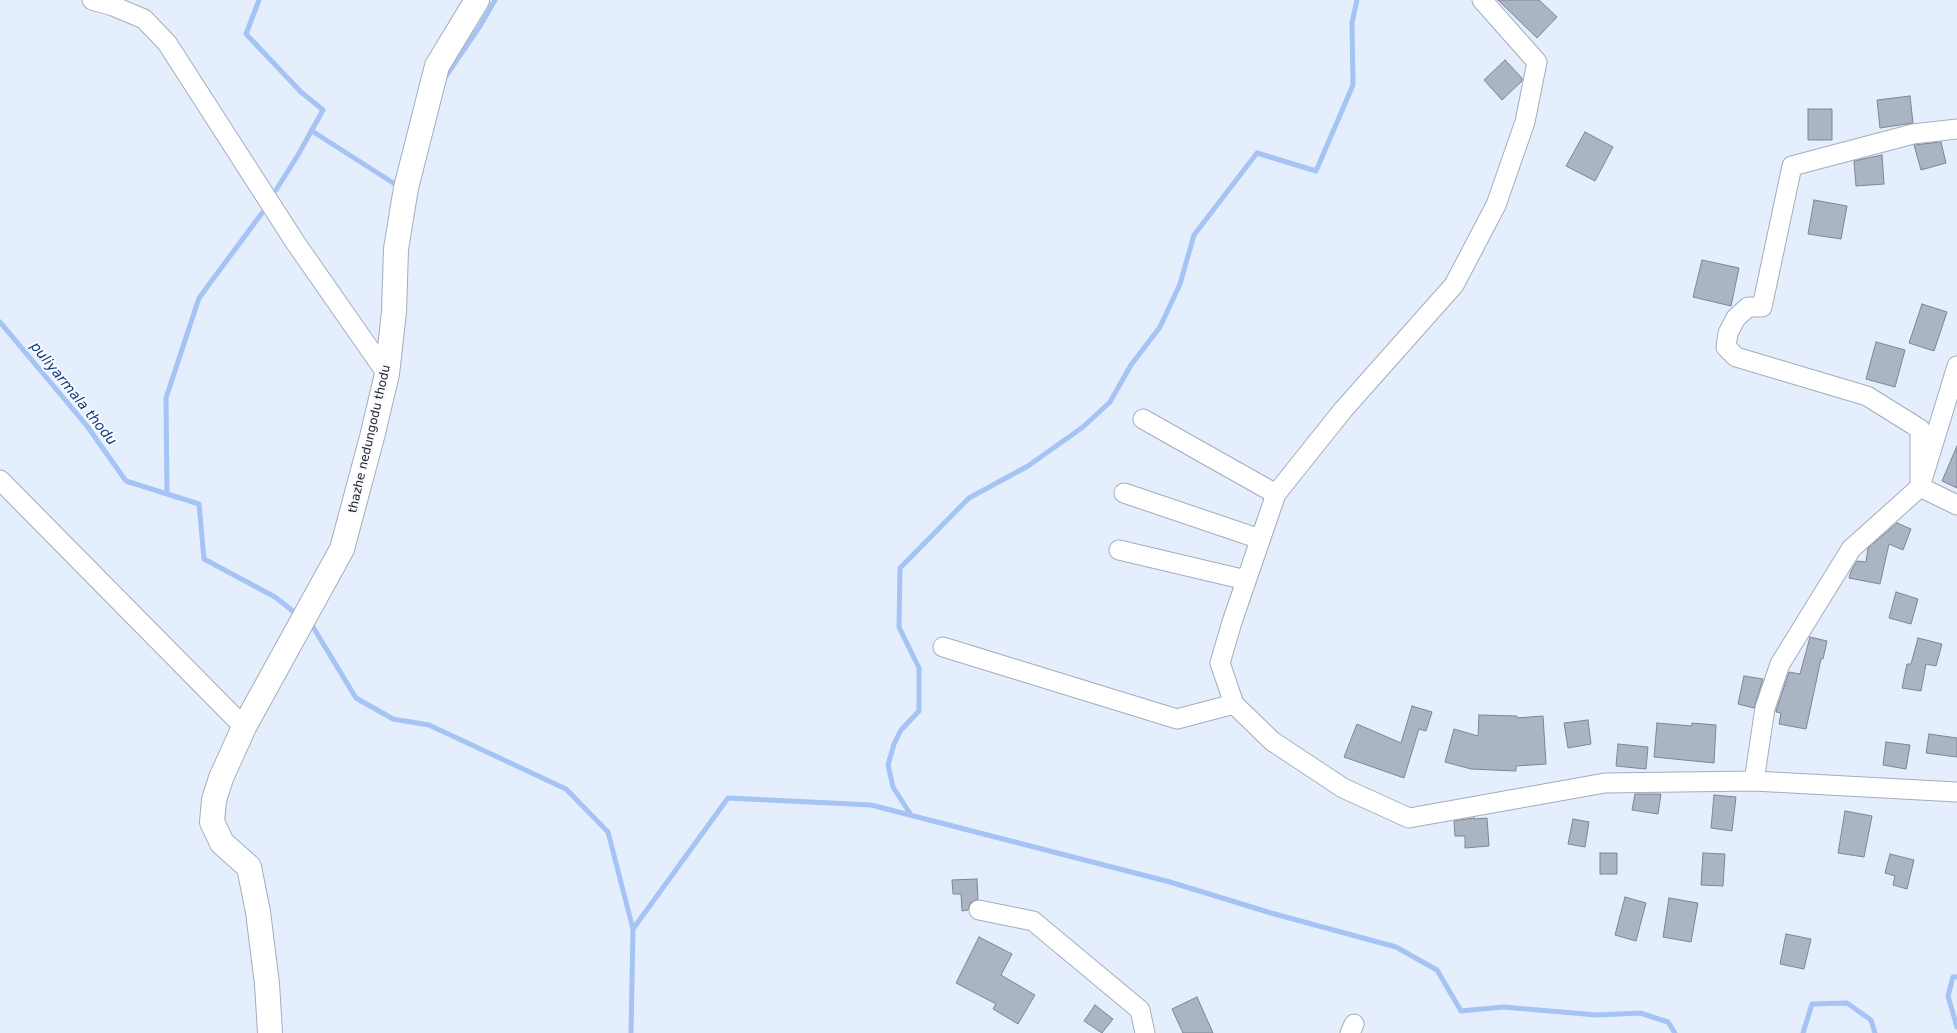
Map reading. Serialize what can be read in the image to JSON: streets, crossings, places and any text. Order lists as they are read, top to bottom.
{
  "streets": {
    "street": ["thazhe nedungodu thodu"]
  },
  "water": ["puliyarmala thodu"]
}
